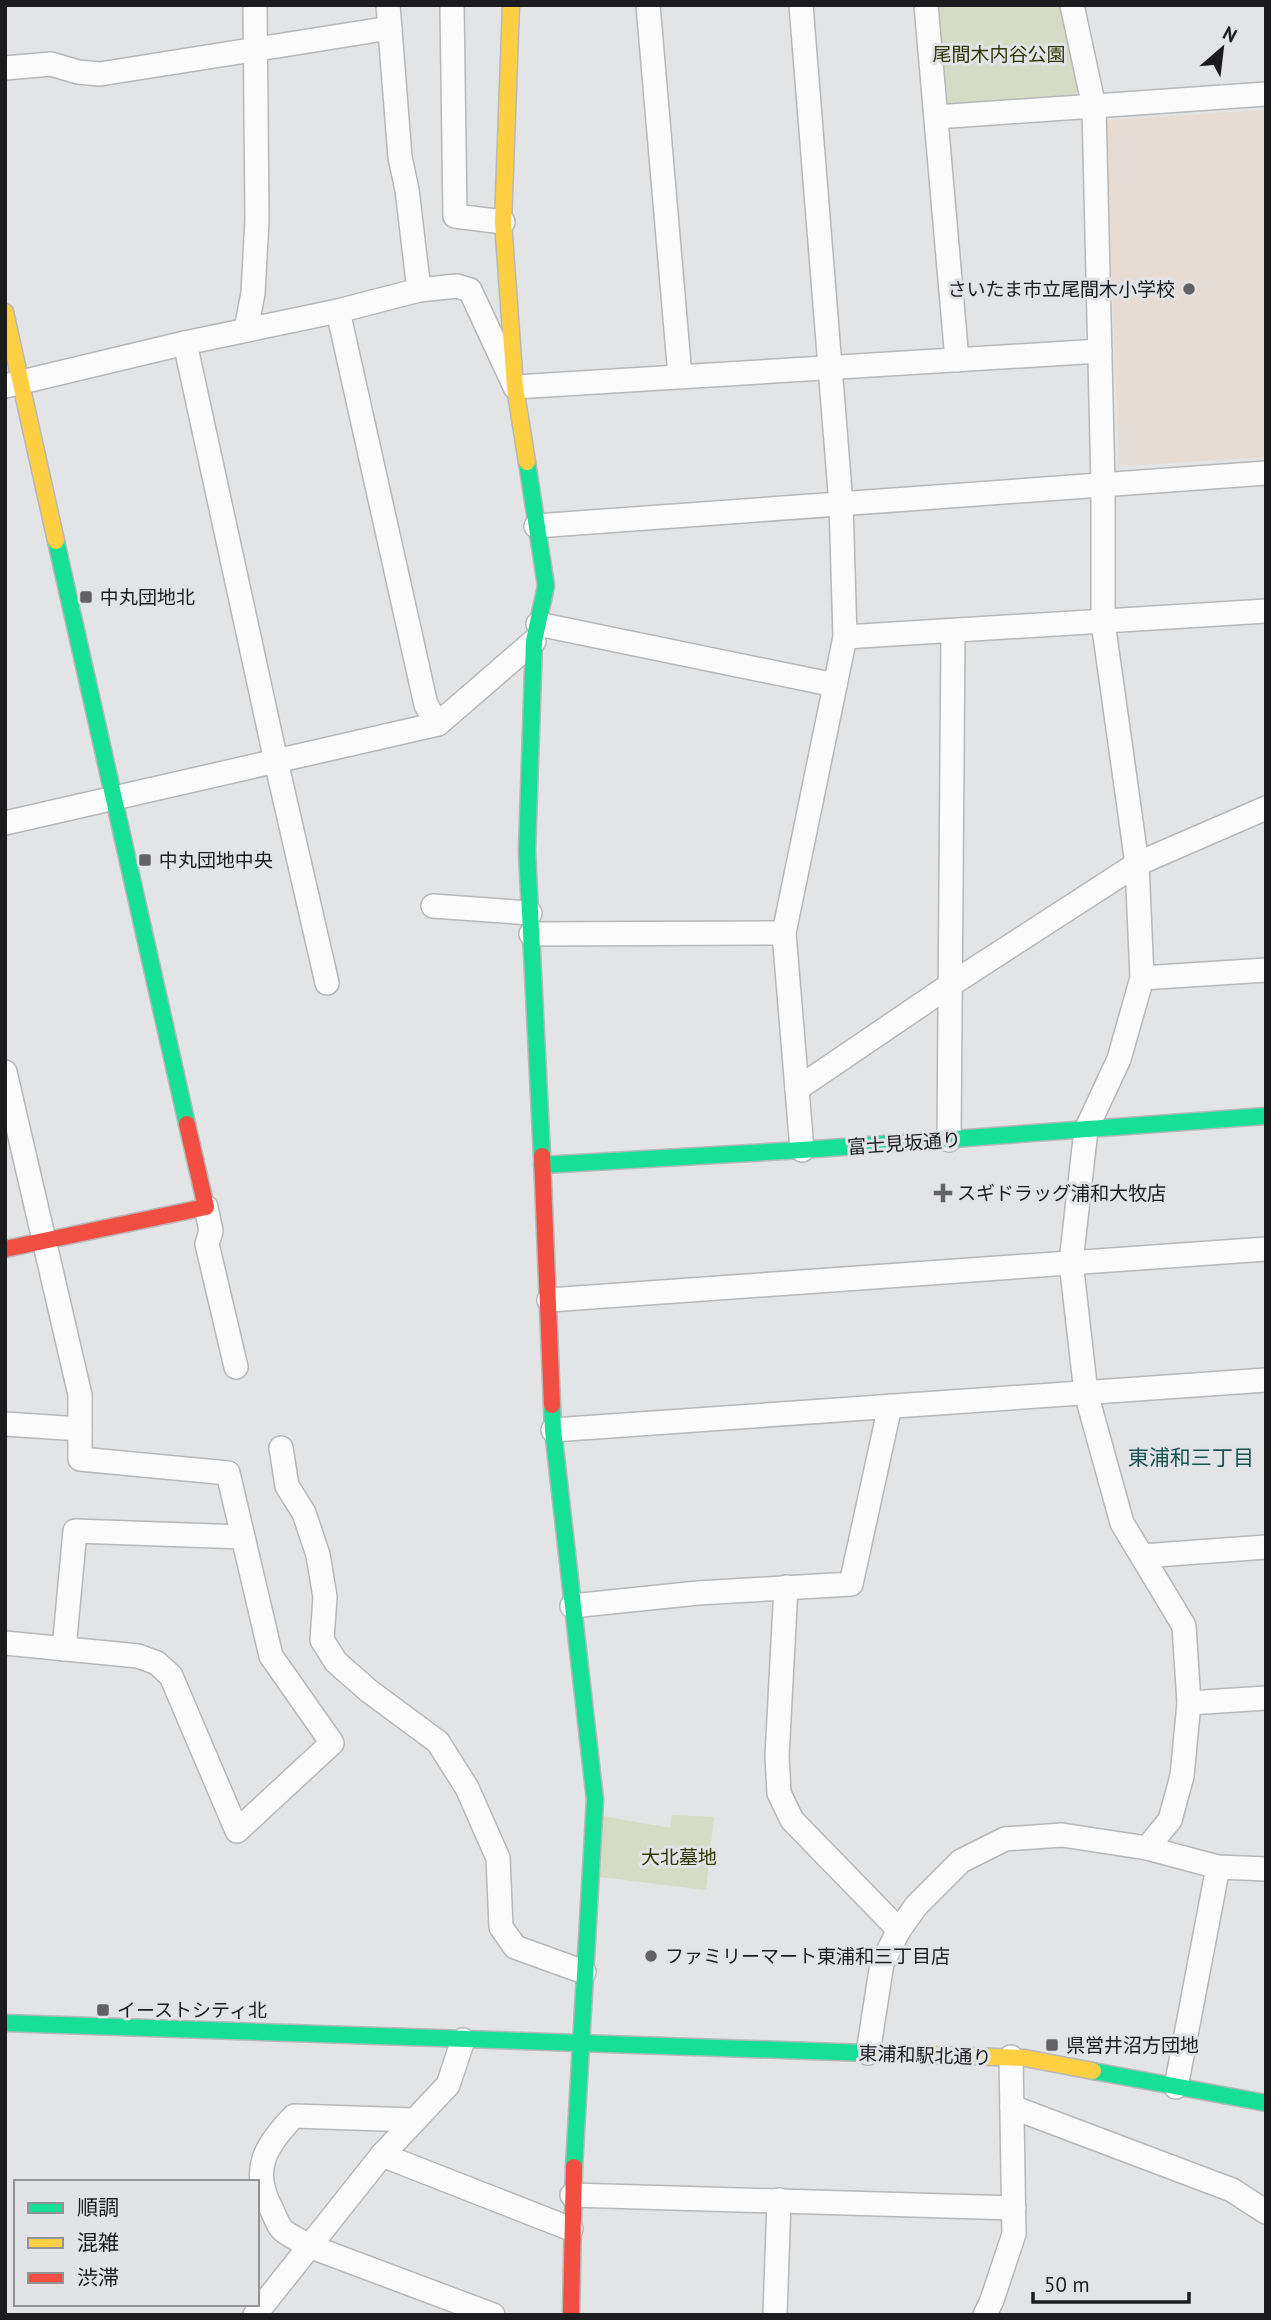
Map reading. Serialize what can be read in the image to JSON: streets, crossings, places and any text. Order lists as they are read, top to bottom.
{
  "streets": {
    "street": ["富士見坂通り", "東浦和駅北通り"]
  },
  "districts": ["東浦和三丁目"],
  "parks": ["尾間木内谷公園", "大北墓地"],
  "places": {
    "other": ["さいたま市立尾間木小学校", "ファミリーマート東浦和三丁目店"],
    "transit": [
      "中丸団地北",
      "中丸団地中央",
      "イーストシティ北",
      "県営井沼方団地"
    ],
    "health": ["スギドラッグ浦和大牧店"]
  },
  "legend": ["順調", "混雑", "渋滞"],
  "scale_bar": "50 m",
  "north": "top right"
}
